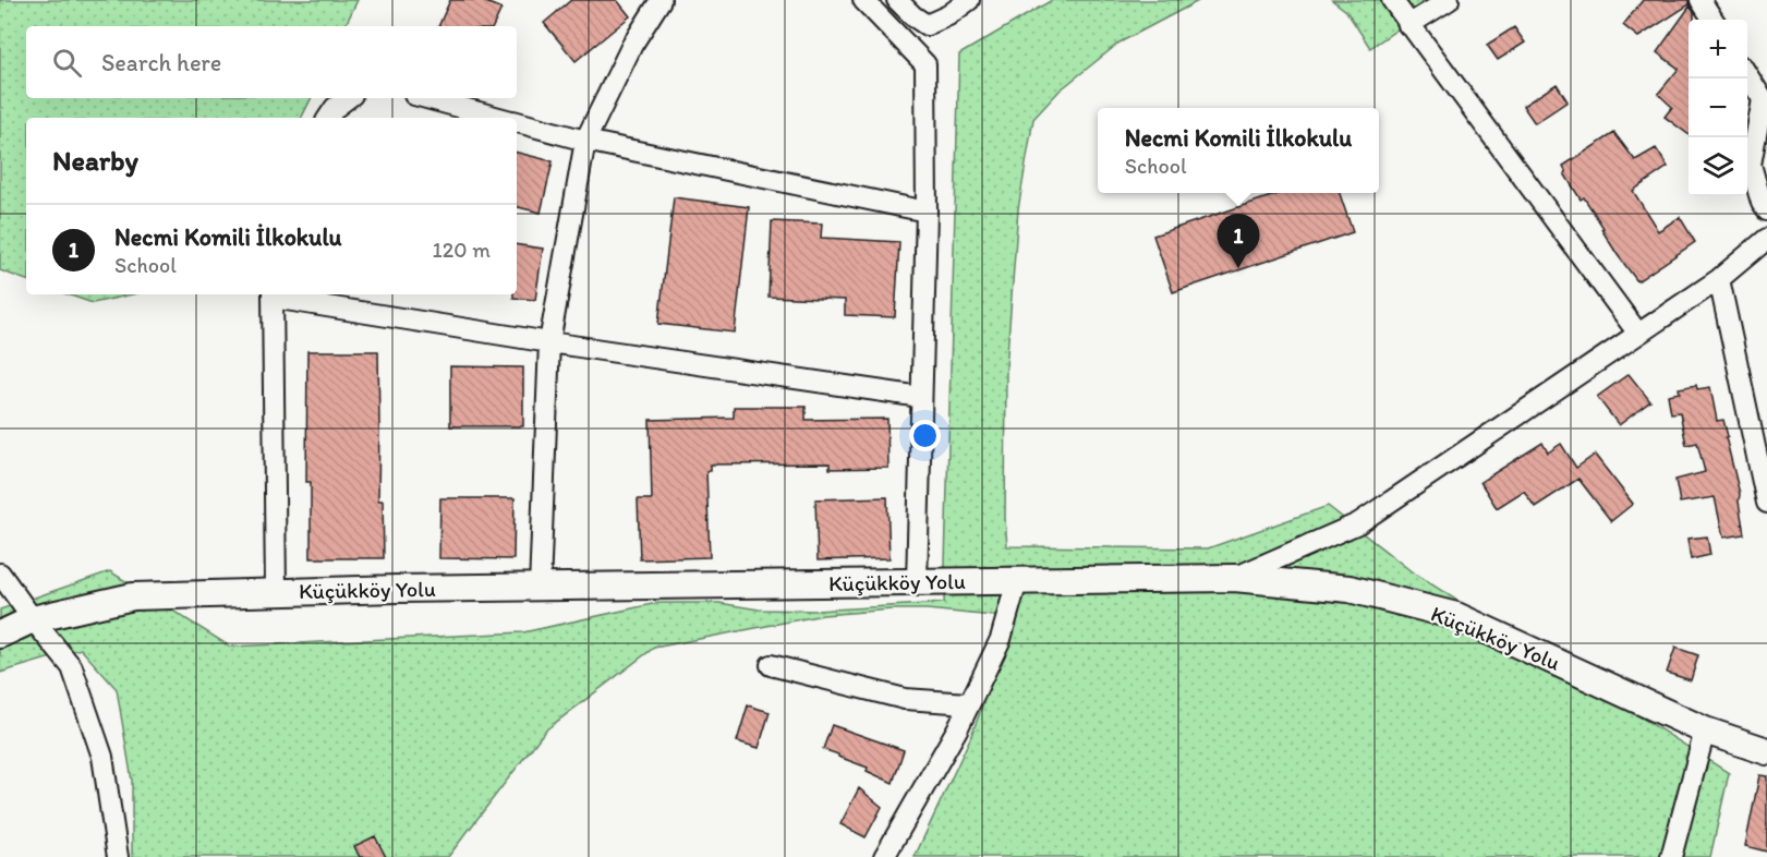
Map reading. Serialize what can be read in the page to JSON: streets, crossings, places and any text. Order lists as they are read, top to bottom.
{
  "streets": {
    "main road": ["Küçükköy Yolu"]
  },
  "page": {
    "map_buttons": ["+", "−"],
    "search": "Search here",
    "popup": ["Necmi Komili İlkokulu", "School"],
    "heading": "Nearby",
    "list": [
      {
        "mark": "1",
        "name": "Necmi Komili İlkokulu",
        "note": "School",
        "value": "120 m"
      }
    ],
    "pins": "1"
  }
}
